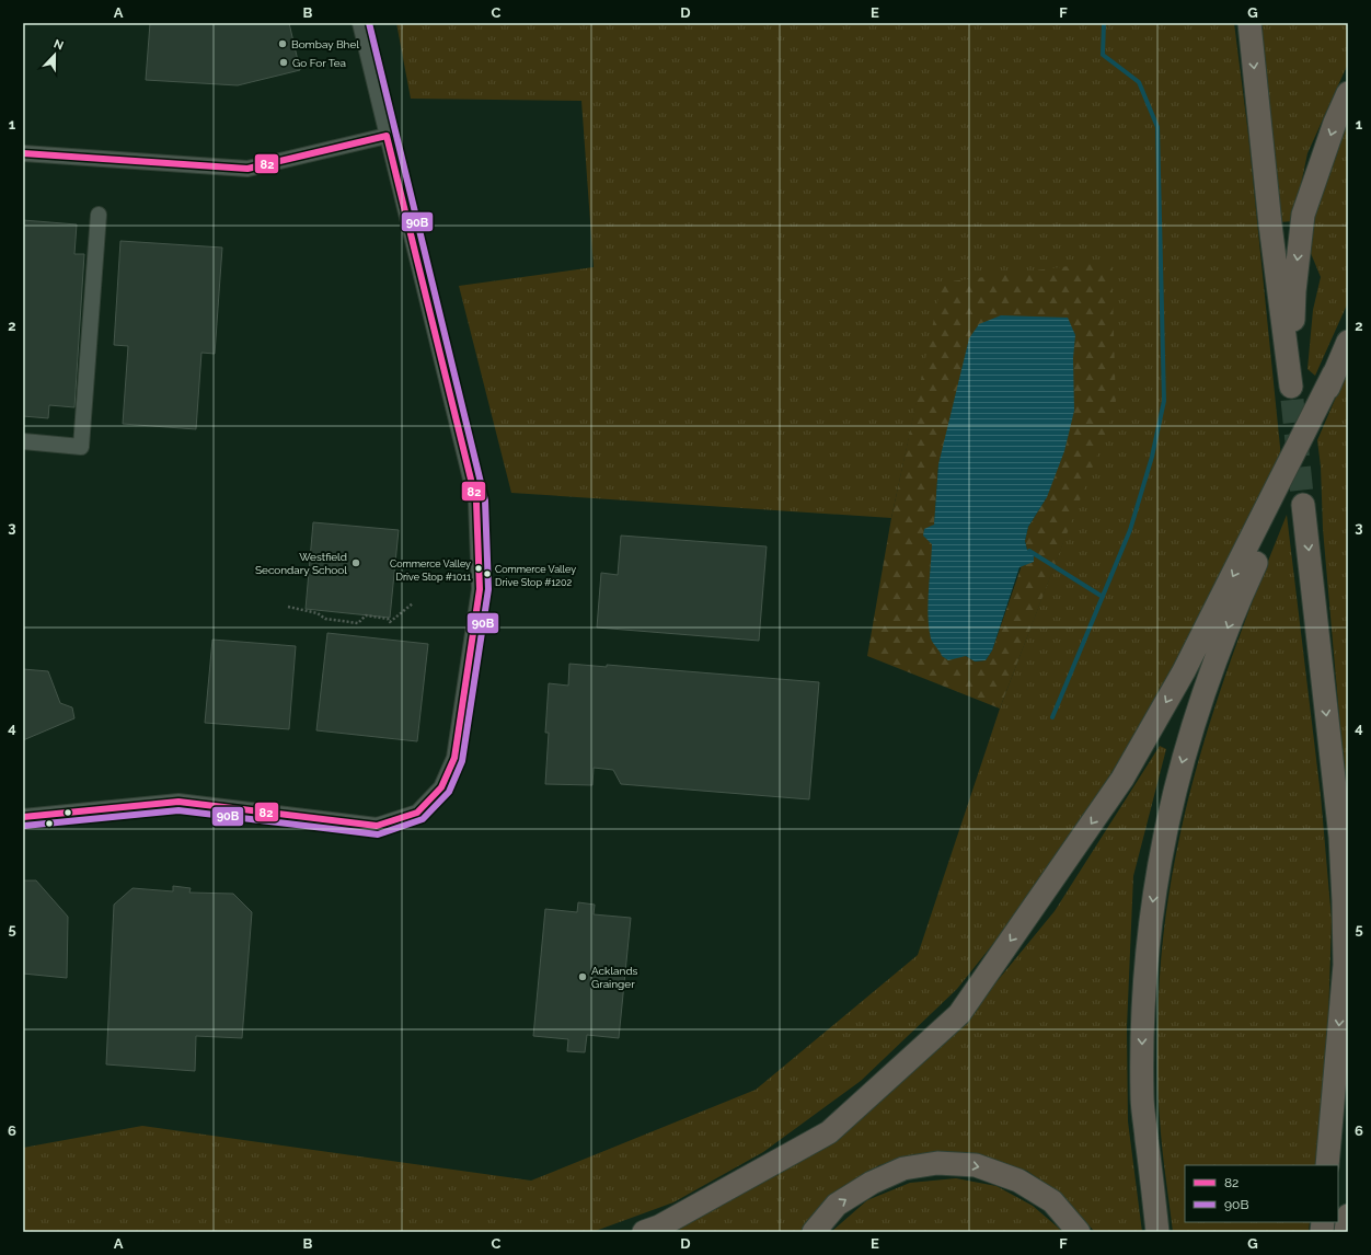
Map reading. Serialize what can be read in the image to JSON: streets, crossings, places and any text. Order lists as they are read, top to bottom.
{
  "places": [
    "Bombay Bhel",
    "Go For Tea",
    "Westfield Secondary School",
    "Commerce Valley Drive Stop #1011",
    "Commerce Valley Drive Stop #1202",
    "Acklands Grainger"
  ],
  "lines": ["transit line 90B", "transit line 82"],
  "legend": ["82", "90B"],
  "north": "top",
  "grid": {
    "columns": [
      "A",
      "B",
      "C",
      "D",
      "E",
      "F",
      "G"
    ],
    "rows": [
      "1",
      "2",
      "3",
      "4",
      "5",
      "6"
    ]
  }
}
